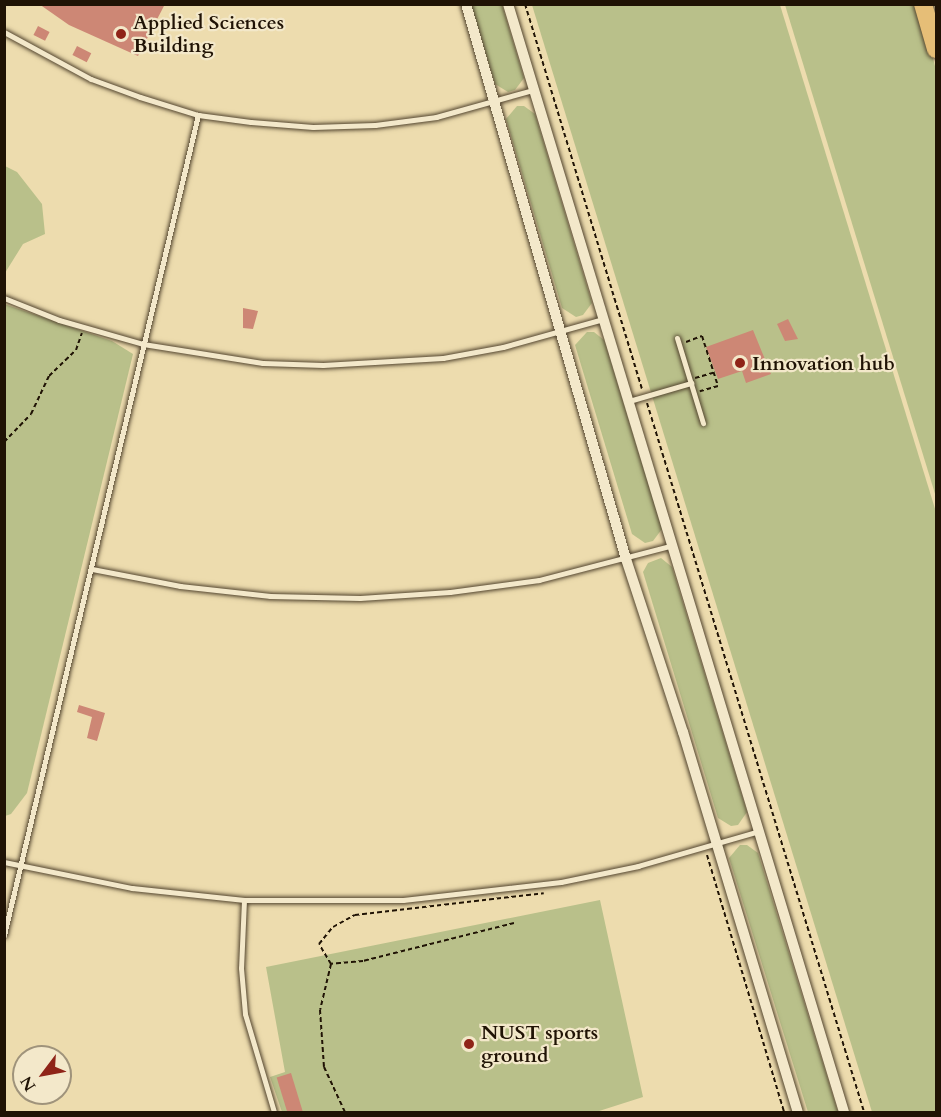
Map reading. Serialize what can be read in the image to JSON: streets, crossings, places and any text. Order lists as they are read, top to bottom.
{
  "places": ["Applied Sciences Building", "Innovation hub", "NUST sports ground"],
  "north": "bottom left"
}
